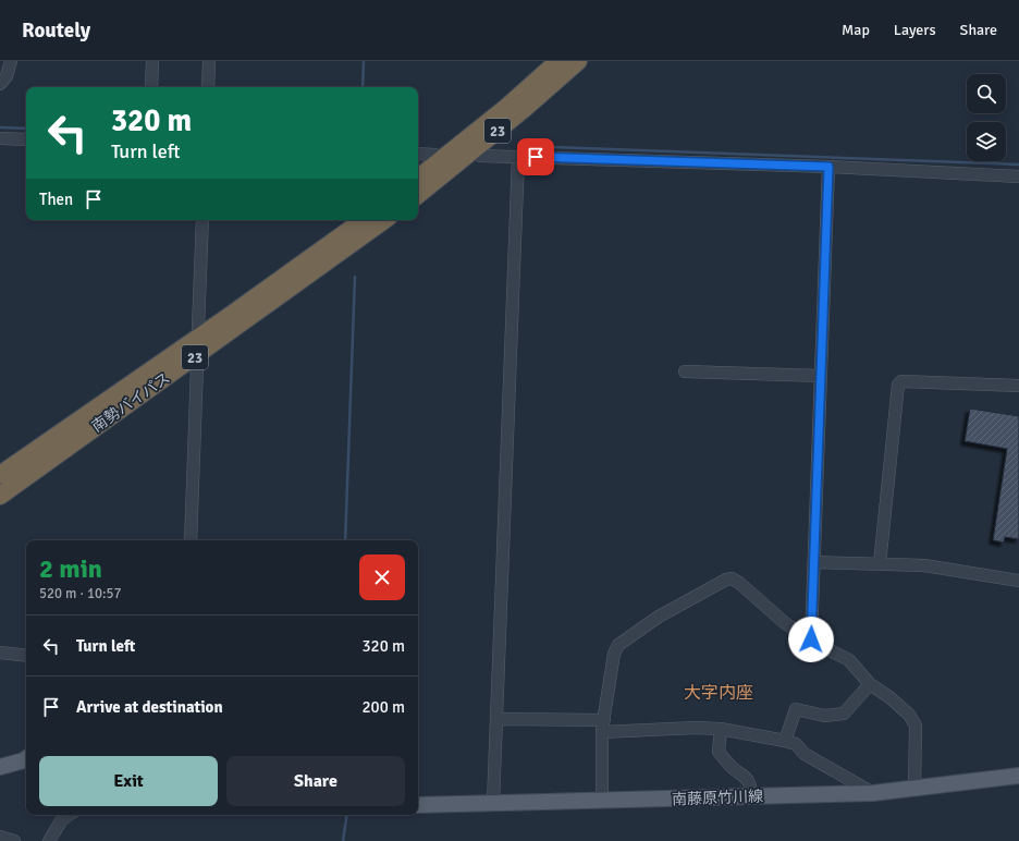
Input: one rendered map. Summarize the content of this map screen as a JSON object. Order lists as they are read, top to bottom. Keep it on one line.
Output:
{"streets":{"highway":["23","南勢バイパス"],"main road":["南藤原竹川線"]},"districts":["大字内座"],"page":{"header":"Routely","nav":["Map","Layers","Share"],"turn":["320 m","Turn left"],"then":"Then","heading":["2 min","520 m · 10:57"],"list":[{"name":"Turn left","value":"320 m"},{"name":"Arrive at destination","value":"200 m"}],"buttons":["Exit","Share"]}}
